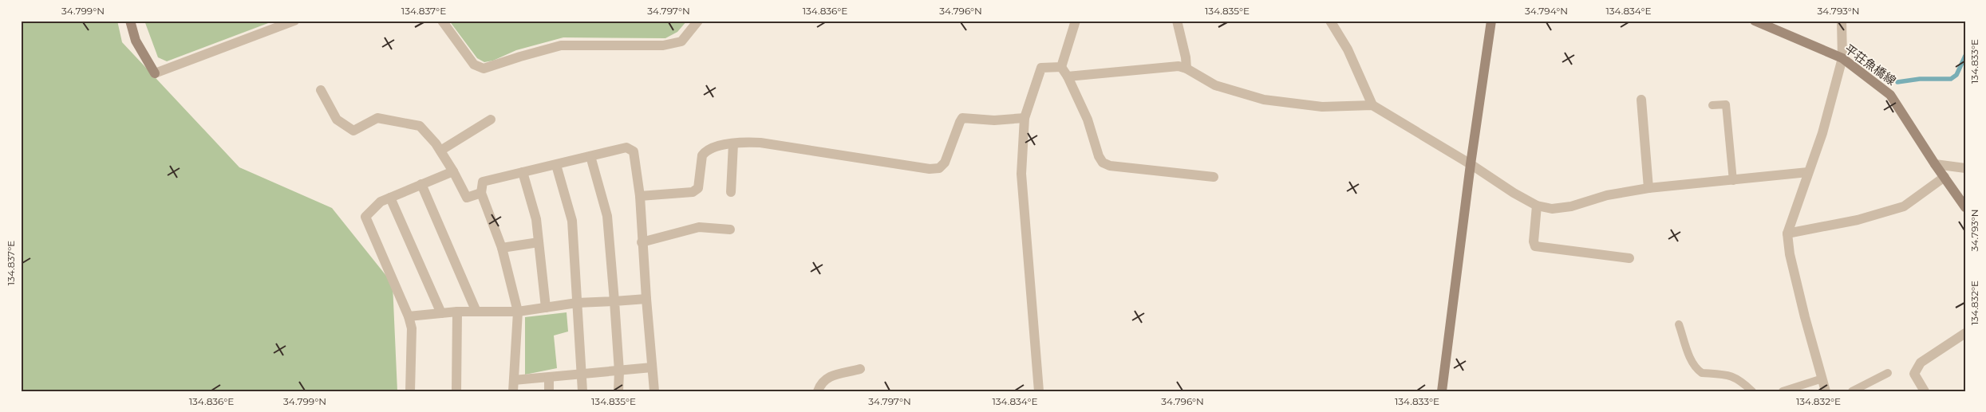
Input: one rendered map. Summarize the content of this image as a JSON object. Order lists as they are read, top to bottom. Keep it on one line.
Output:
{"streets":{"street":["平荘魚橋線"]},"coordinates":["34.799°N","134.837°E","34.797°N","134.836°E","34.796°N","134.835°E","34.794°N","134.834°E","34.793°N","134.833°E","134.832°E"]}
